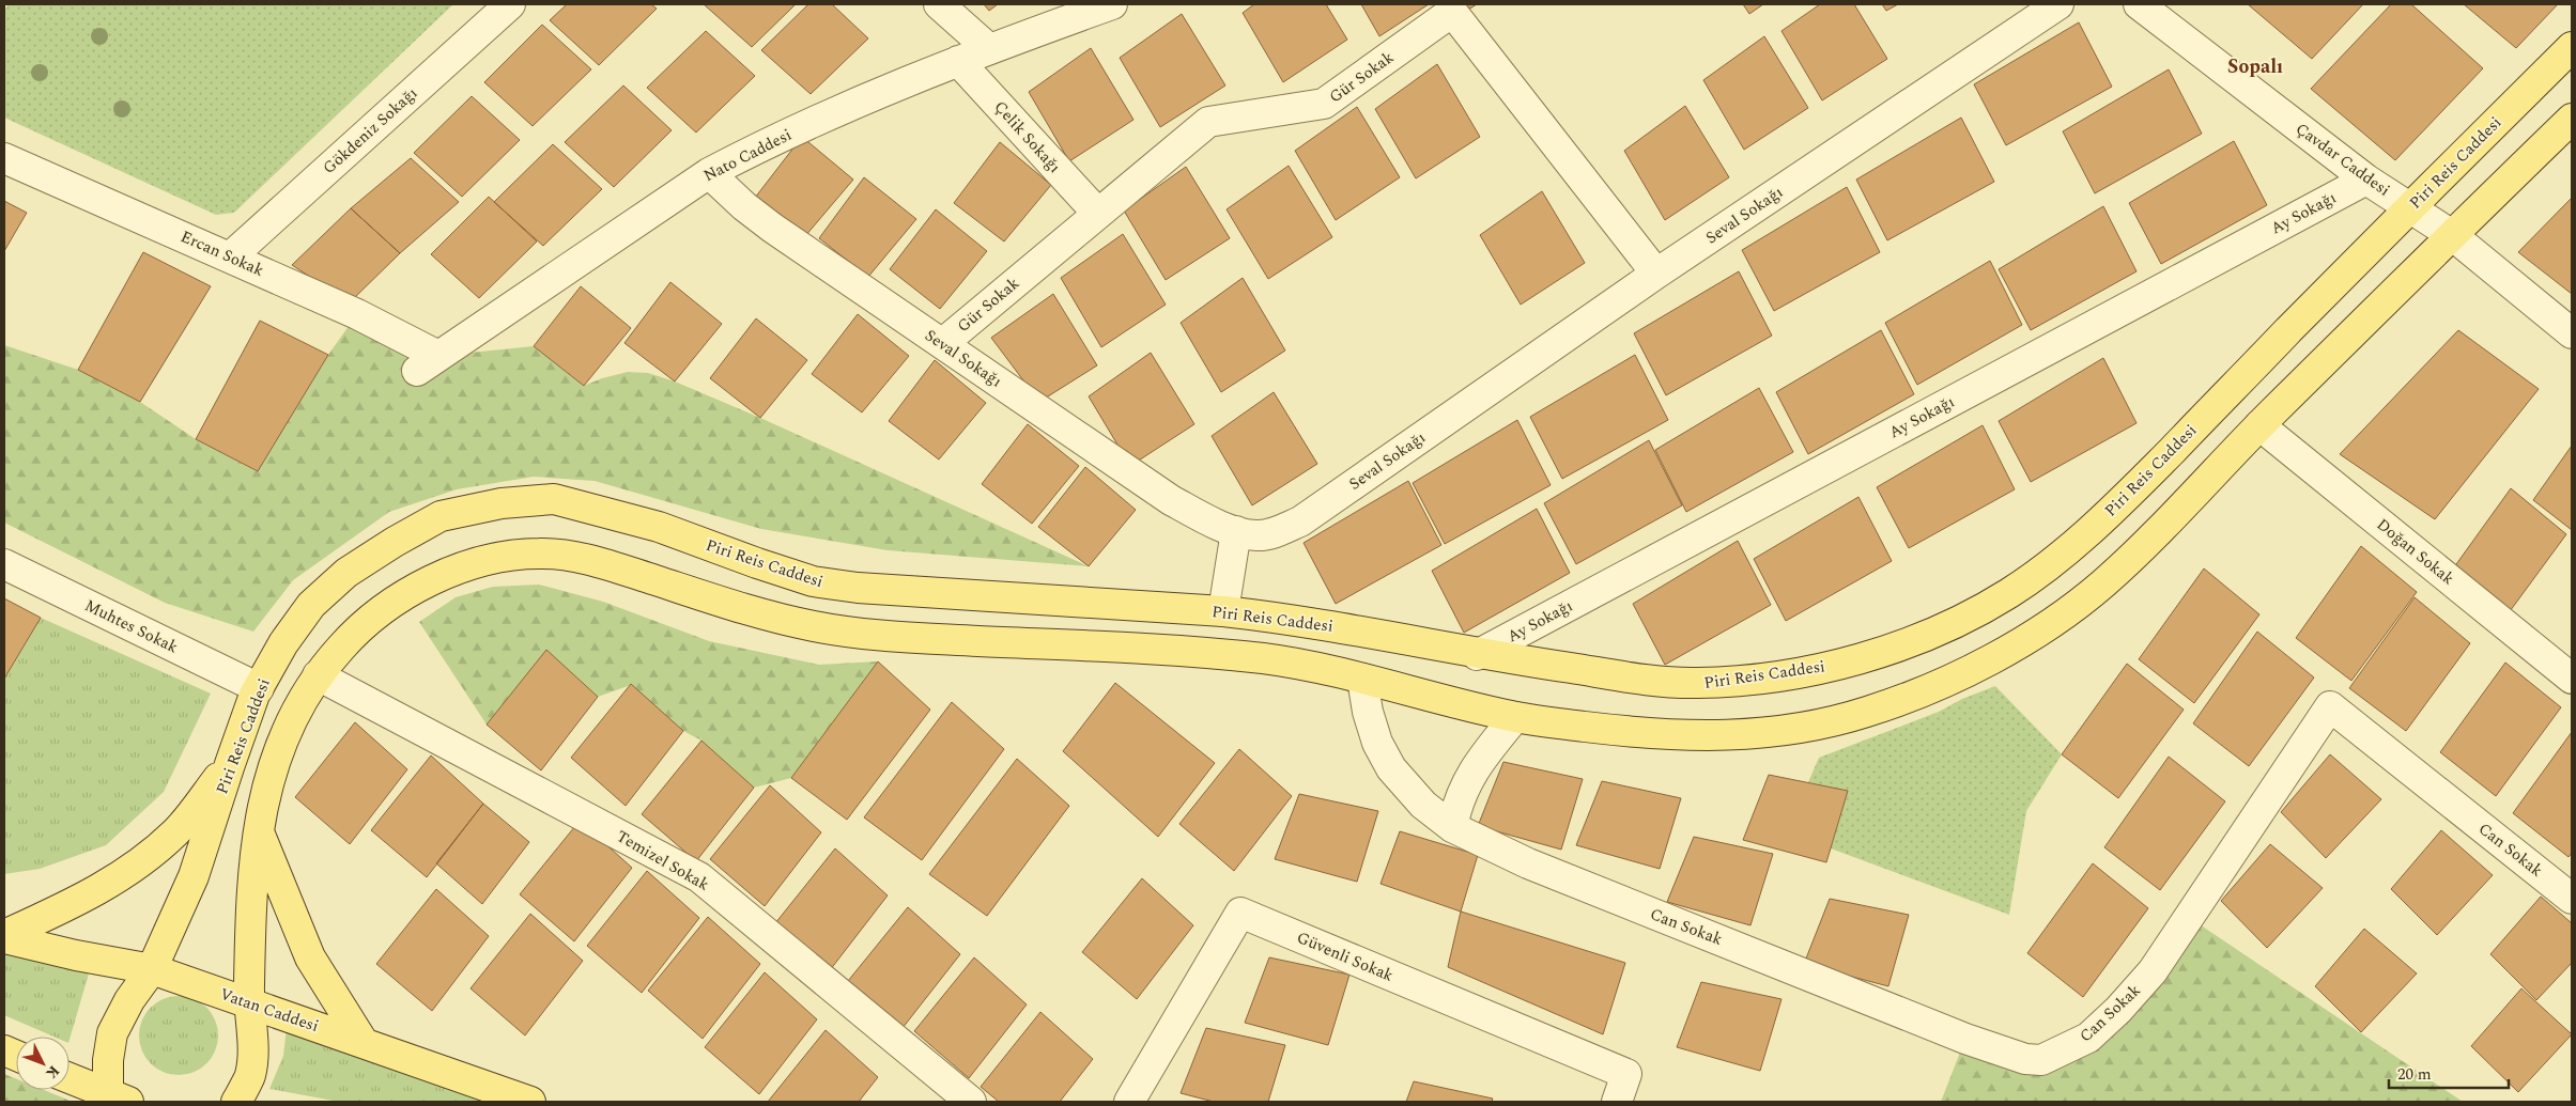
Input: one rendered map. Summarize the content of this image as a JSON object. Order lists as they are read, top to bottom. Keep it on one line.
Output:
{"streets":{"main road":["Piri Reis Caddesi","Vatan Caddesi"],"street":["Gür Sokak","Gökdeniz Sokağı","Çelik Sokağı","Nato Caddesi","Çavdar Caddesi","Ay Sokağı","Seval Sokağı","Ercan Sokak","Doğan Sokak","Muhtes Sokak","Can Sokak","Temizel Sokak","Güvenli Sokak"]},"crossings":[["Gür Sokak","Çelik Sokağı"],["Gür Sokak","Seval Sokağı"],["Gökdeniz Sokağı","Ercan Sokak"],["Çelik Sokağı","Nato Caddesi"],["Nato Caddesi","Seval Sokağı"],["Nato Caddesi","Ercan Sokak"],["Çavdar Caddesi","Piri Reis Caddesi"],["Çavdar Caddesi","Ay Sokağı"],["Piri Reis Caddesi","Ay Sokağı"],["Piri Reis Caddesi","Muhtes Sokak"],["Piri Reis Caddesi","Vatan Caddesi"]],"districts":["Sopalı"],"scale_bar":"20 m","north":"bottom right"}
